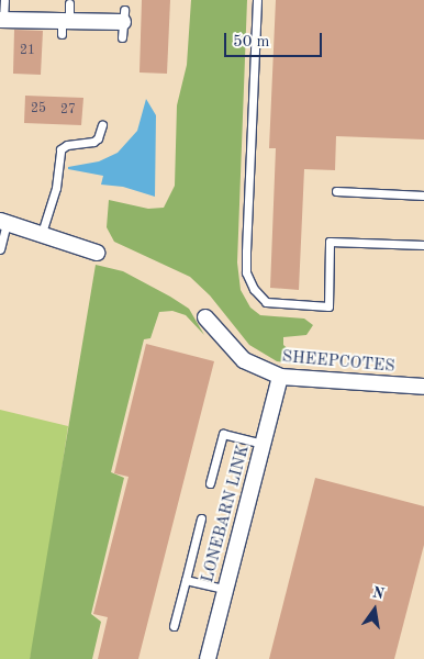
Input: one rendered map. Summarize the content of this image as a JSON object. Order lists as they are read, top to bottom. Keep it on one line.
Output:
{"streets":{"street":["SHEEPCOTES","LONEBARN LINK"]},"crossings":[["SHEEPCOTES","LONEBARN LINK"]],"house_numbers":["21","25","27"],"scale_bar":"50 m","north":"top"}
